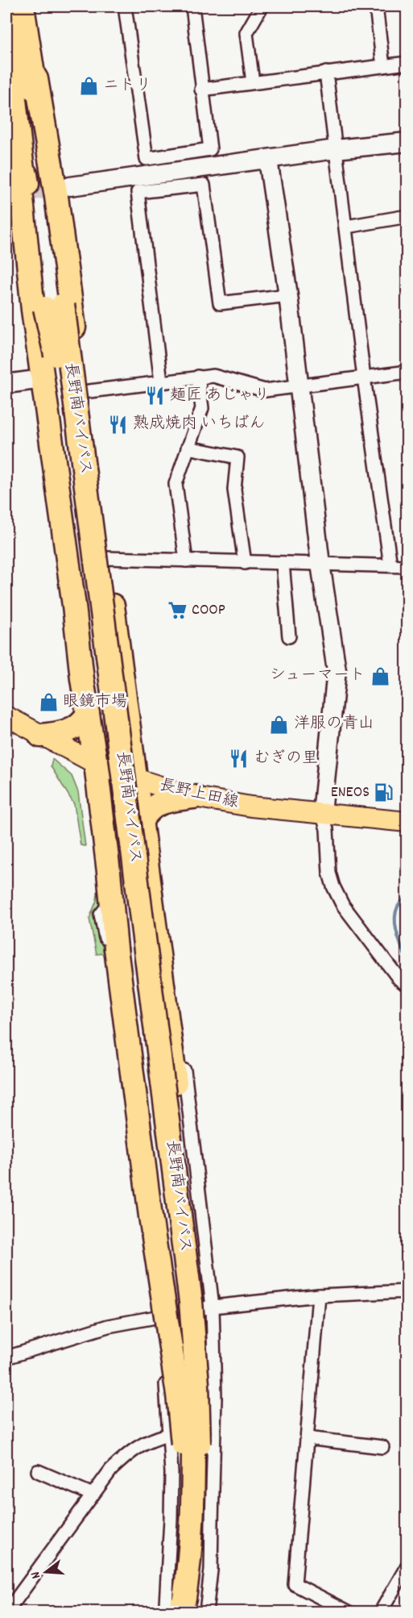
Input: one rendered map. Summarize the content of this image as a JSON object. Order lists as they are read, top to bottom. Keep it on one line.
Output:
{"streets":{"highway":["長野南バイパス"],"main road":["長野上田線"]},"places":{"shop":["ニトリ","シューマート","眼鏡市場","洋服の青山"],"restaurant":["麺匠 あじゃり","熟成焼肉 いちばん","むぎの里"],"supermarket":["COOP"],"fuel station":["ENEOS"]},"north":"left"}
